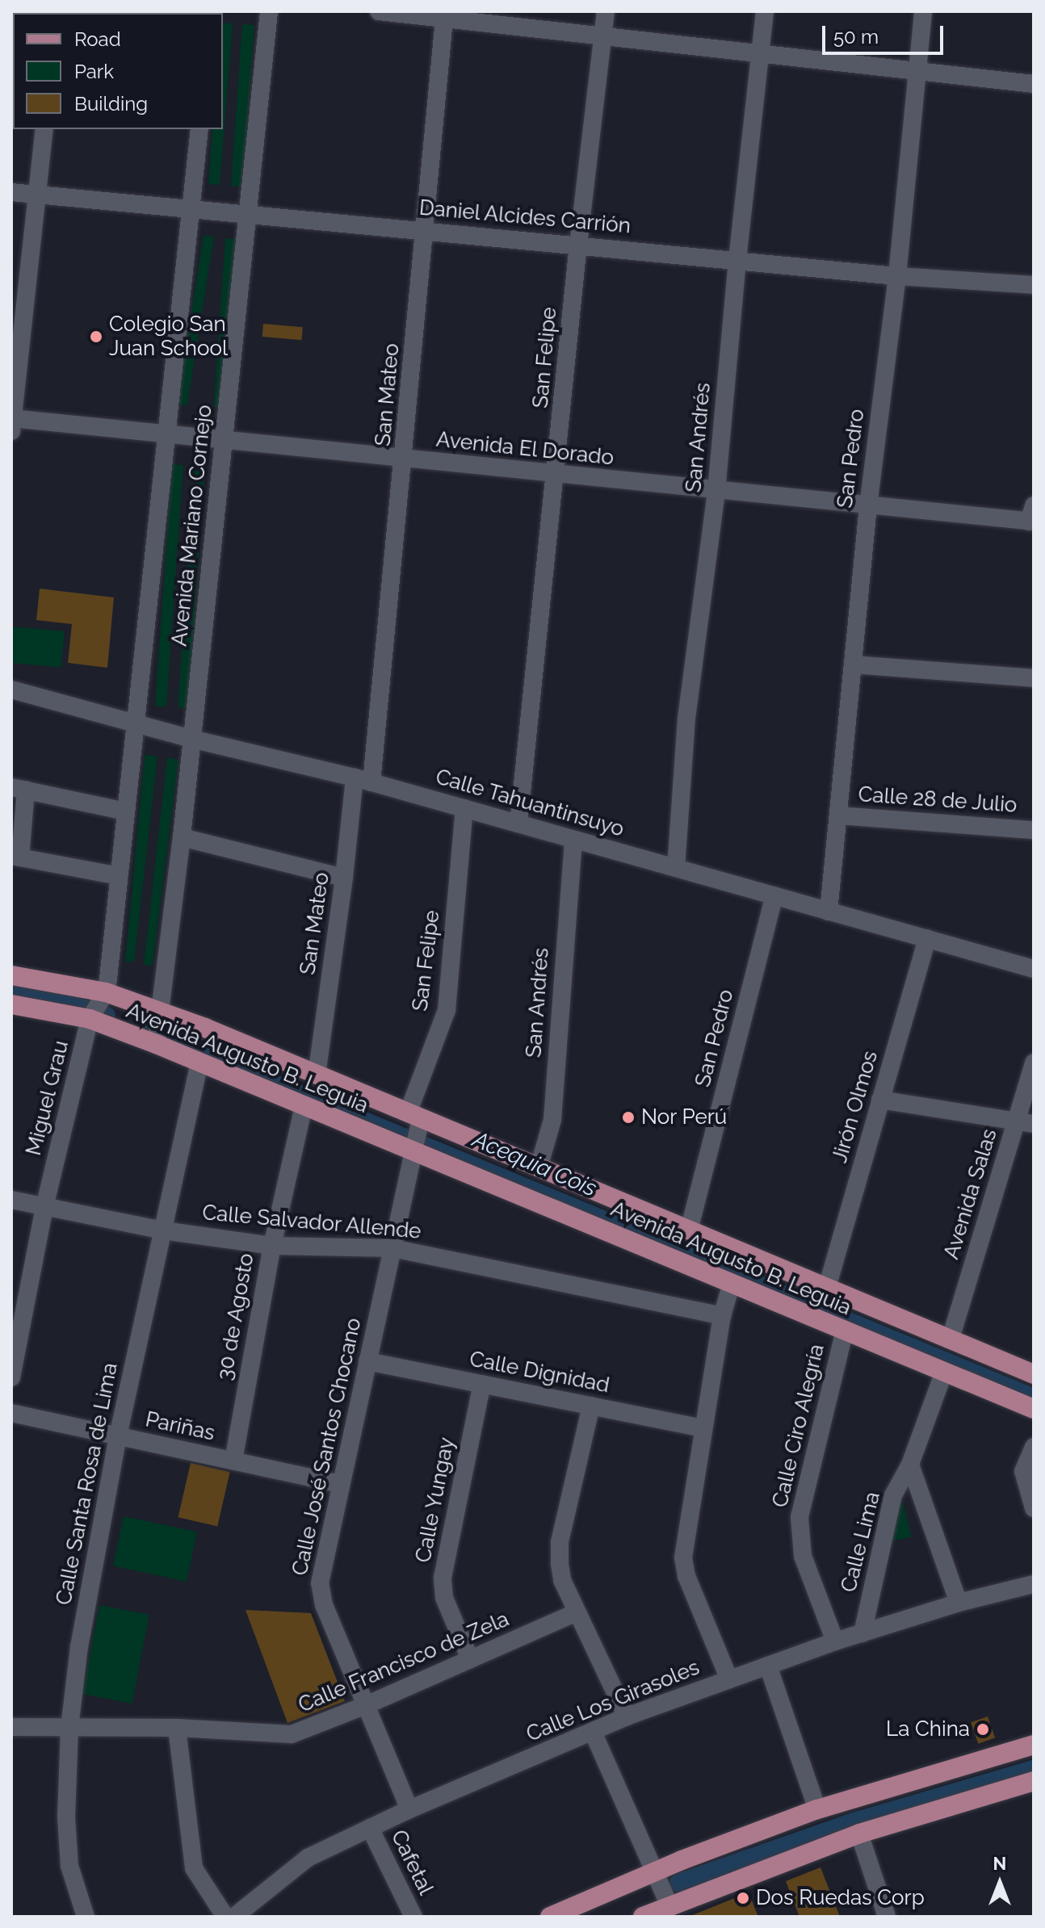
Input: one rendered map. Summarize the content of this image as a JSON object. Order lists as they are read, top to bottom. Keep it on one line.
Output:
{"streets":{"main road":["Avenida Augusto B. Leguia"],"street":["Daniel Alcides Carrión","San Felipe","San Mateo","San Andrés","Avenida El Dorado","San Pedro","Avenida Mariano Cornejo","Calle 28 de Julio","Calle Tahuantinsuyo","Miguel Grau","Jirón Olmos","Avenida Salas","Calle Salvador Allende","30 de Agosto","Calle Dignidad","Calle Ciro Alegría","Pariñas","Calle José Santos Chocano","Calle Santa Rosa de Lima","Calle Yungay","Calle Lima","Calle Francisco de Zela","Calle Los Girasoles","Cafetal"]},"crossings":[["Daniel Alcides Carrión","San Felipe"],["Daniel Alcides Carrión","San Mateo"],["Daniel Alcides Carrión","San Andrés"],["Daniel Alcides Carrión","San Pedro"],["Daniel Alcides Carrión","Avenida Mariano Cornejo"],["San Felipe","Avenida El Dorado"],["San Felipe","Calle Tahuantinsuyo"],["San Felipe","Avenida Augusto B. Leguia"],["San Felipe","Calle José Santos Chocano"],["San Mateo","Avenida El Dorado"],["San Mateo","Calle Tahuantinsuyo"],["San Mateo","Avenida Augusto B. Leguia"],["San Andrés","Avenida El Dorado"],["San Andrés","Calle Tahuantinsuyo"],["San Andrés","Avenida Augusto B. Leguia"],["Avenida El Dorado","San Pedro"],["Avenida El Dorado","Avenida Mariano Cornejo"],["San Pedro","Calle 28 de Julio"],["San Pedro","Calle Tahuantinsuyo"],["San Pedro","Avenida Augusto B. Leguia"],["Avenida Mariano Cornejo","Calle Tahuantinsuyo"],["Avenida Mariano Cornejo","Avenida Augusto B. Leguia"],["Avenida Mariano Cornejo","Miguel Grau"],["Calle Tahuantinsuyo","Jirón Olmos"],["Avenida Augusto B. Leguia","Miguel Grau"],["Avenida Augusto B. Leguia","Jirón Olmos"],["Avenida Augusto B. Leguia","Avenida Salas"],["Avenida Augusto B. Leguia","30 de Agosto"],["Avenida Augusto B. Leguia","Calle Ciro Alegría"],["Avenida Augusto B. Leguia","Calle José Santos Chocano"],["Avenida Augusto B. Leguia","Calle Santa Rosa de Lima"],["Avenida Augusto B. Leguia","Calle Lima"],["Miguel Grau","Calle Salvador Allende"],["Calle Salvador Allende","30 de Agosto"],["Calle Salvador Allende","Calle José Santos Chocano"],["Calle Salvador Allende","Calle Santa Rosa de Lima"],["30 de Agosto","Pariñas"],["Calle Dignidad","Calle José Santos Chocano"],["Calle Dignidad","Calle Yungay"],["Calle Ciro Alegría","Calle Los Girasoles"],["Pariñas","Calle José Santos Chocano"],["Pariñas","Calle Santa Rosa de Lima"],["Calle José Santos Chocano","Calle Francisco de Zela"],["Calle José Santos Chocano","Calle Los Girasoles"],["Calle Santa Rosa de Lima","Calle Francisco de Zela"],["Calle Yungay","Calle Francisco de Zela"],["Calle Lima","Calle Los Girasoles"],["Calle Los Girasoles","Cafetal"]],"water":["Acequia Cois"],"places":["Colegio San Juan School","Nor Perú","La China","Dos Ruedas Corp"],"legend":["Road","Park","Building"],"scale_bar":"50 m","north":"top"}
